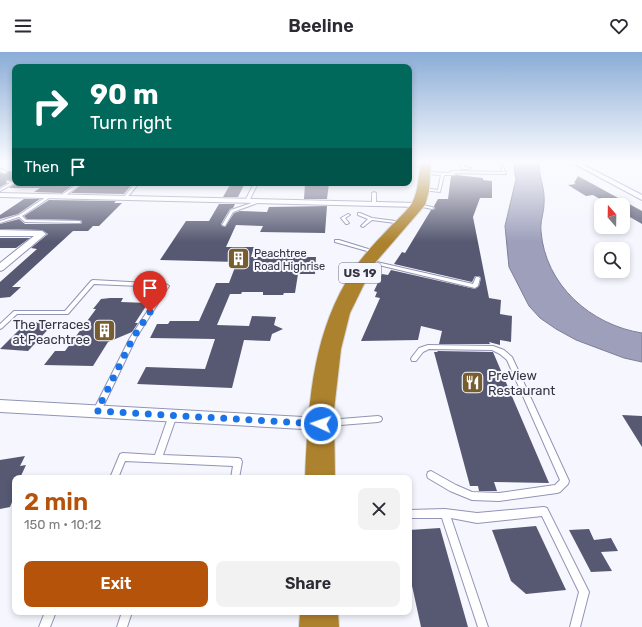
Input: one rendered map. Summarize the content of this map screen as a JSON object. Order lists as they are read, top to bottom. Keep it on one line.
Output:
{"streets":{"highway":["US 19"]},"places":{"building":["Peachtree Road Highrise","The Terraces at Peachtree"],"restaurant":["PreView Restaurant"]},"north":"top","page":{"header":"Beeline","turn":["90 m","Turn right"],"then":"Then","heading":["2 min","150 m · 10:12"],"buttons":["Exit","Share"]}}
